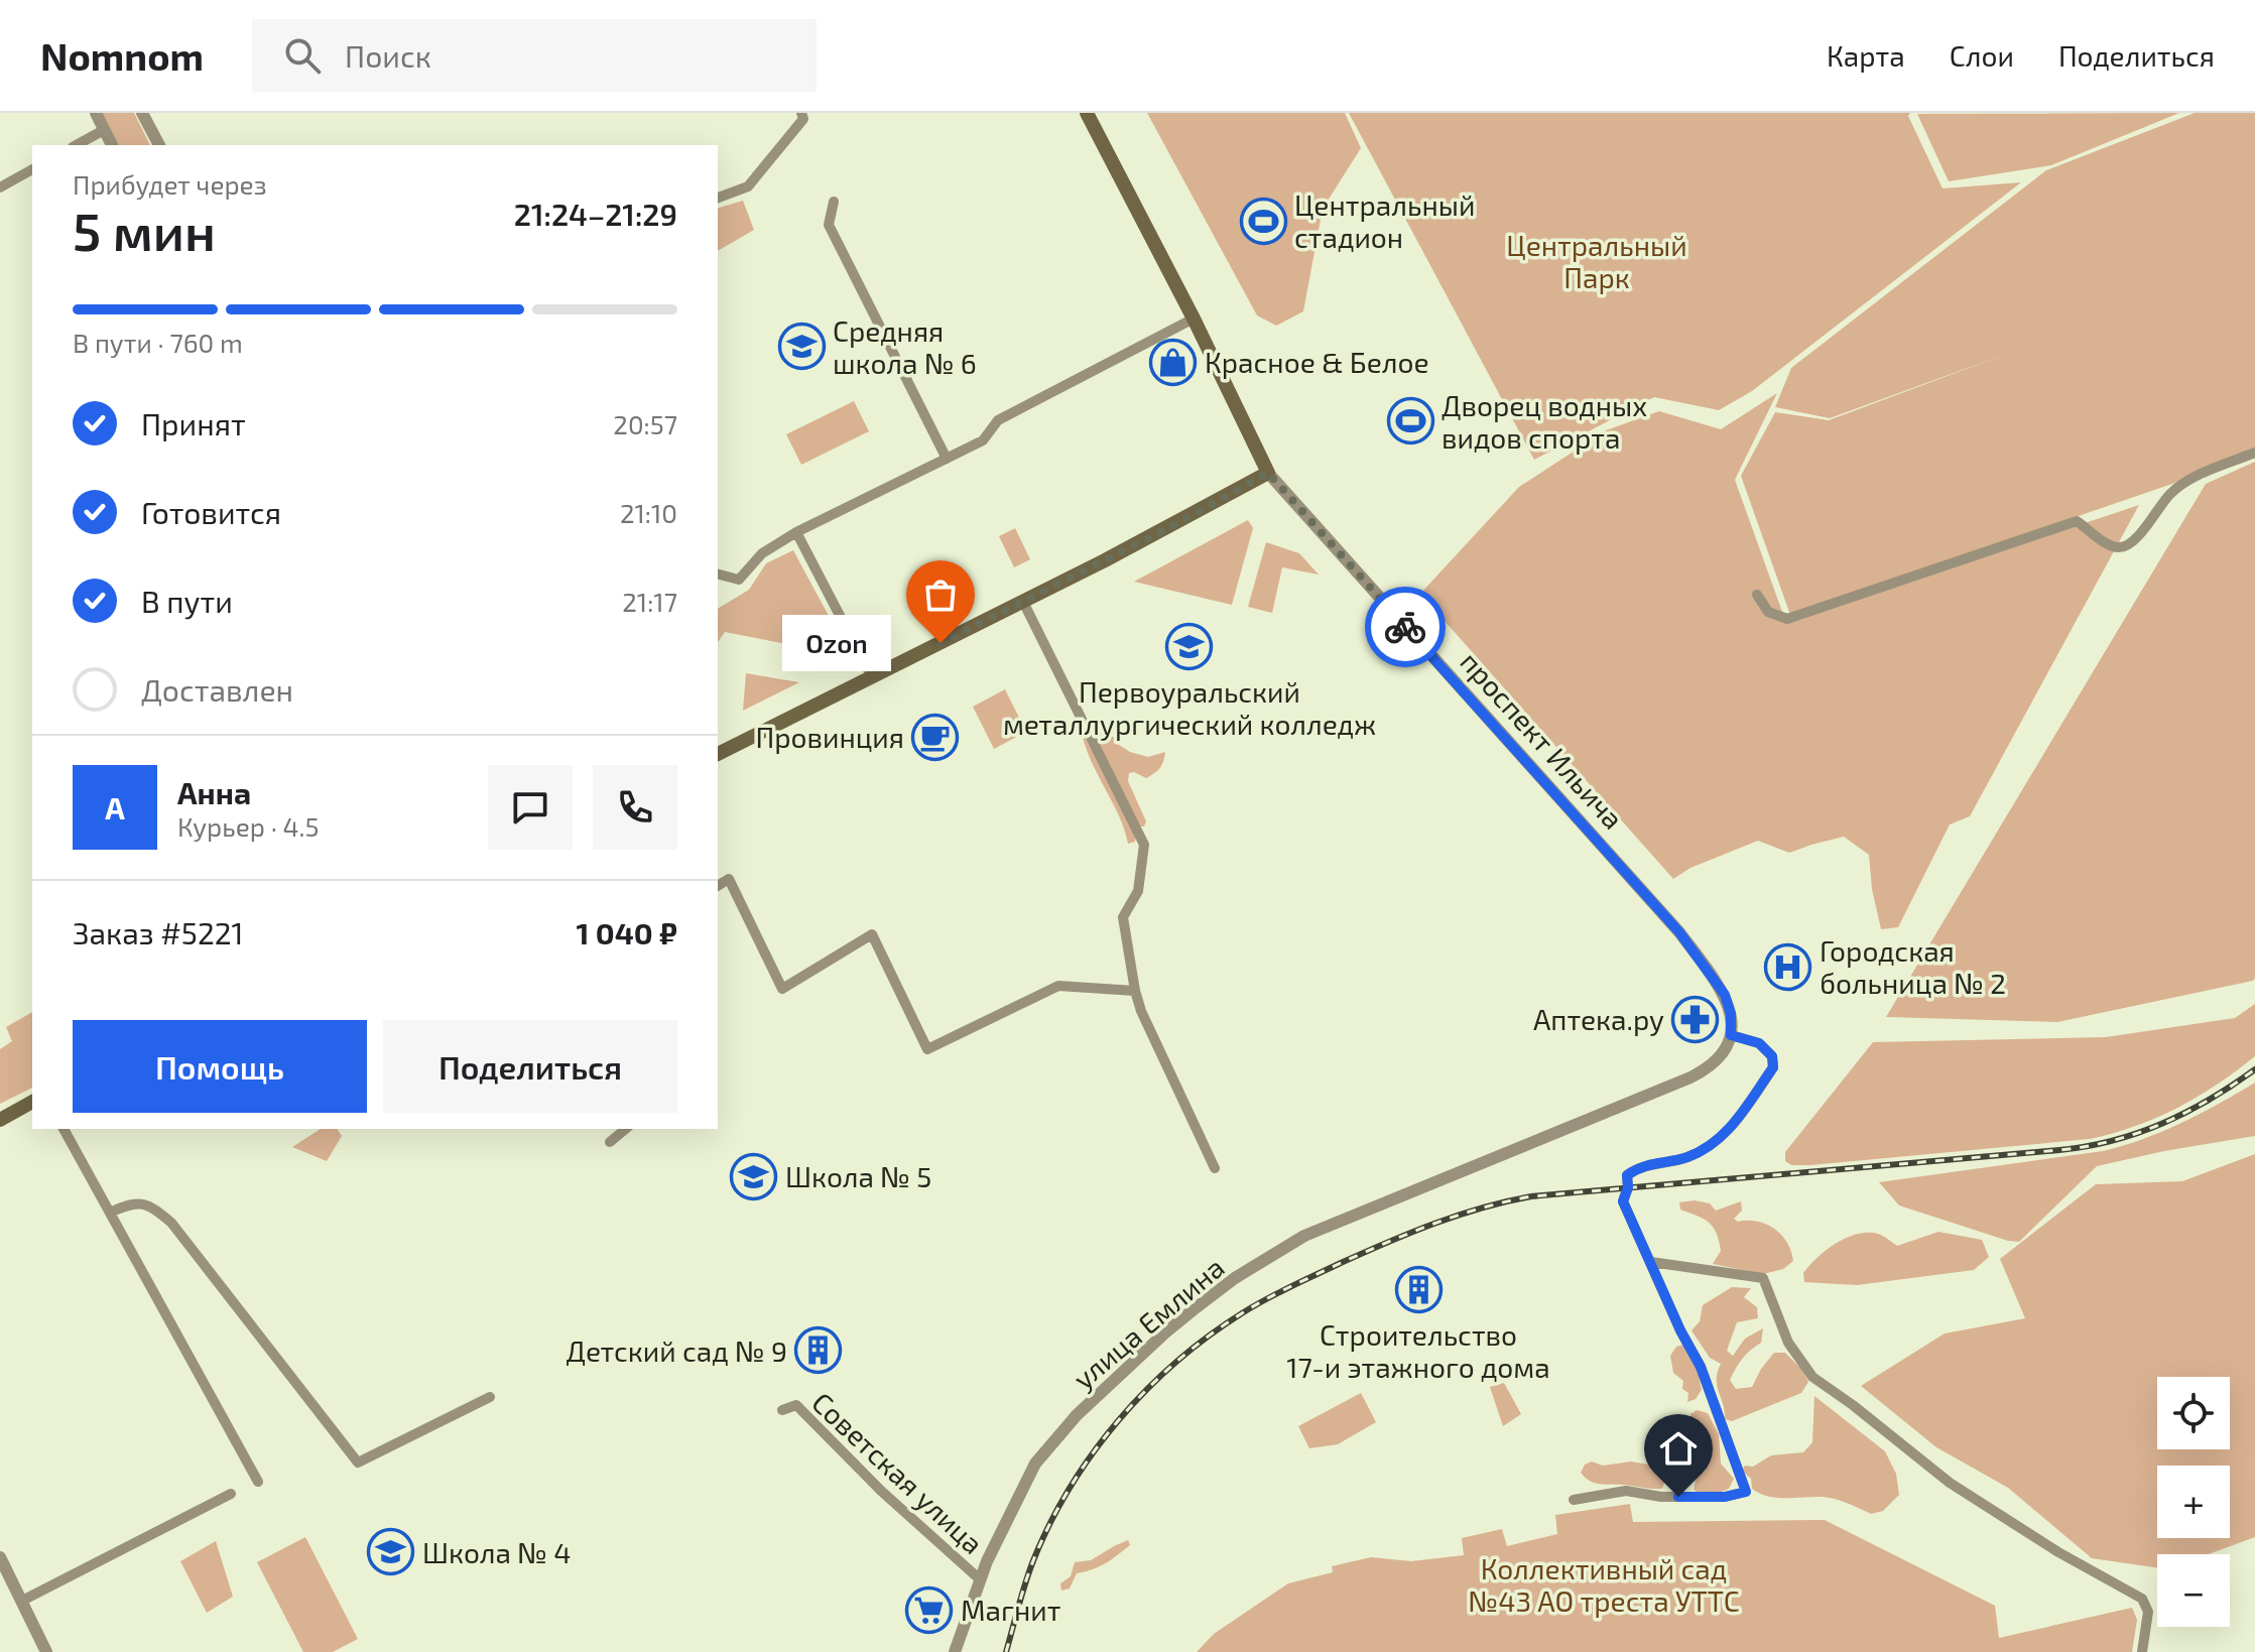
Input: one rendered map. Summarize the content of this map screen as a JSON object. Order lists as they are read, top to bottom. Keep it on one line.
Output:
{"streets":{"main road":["проспект Ильича"],"street":["улица Емлина","Советская улица"]},"crossings":[["проспект Ильича","улица Емлина"],["улица Емлина","Советская улица"]],"parks":["Центральный Парк","Коллективный сад №43 АО треста УТТС"],"places":{"sports":["Центральный стадион","Дворец водных видов спорта"],"school or university":["Средняя школа № 6","Первоуральский металлургический колледж","Школа № 5","Школа № 4"],"shop":["Красное & Белое"],"other":["Ozon"],"cafe":["Провинция"],"hospital":["Городская больница № 2"],"pharmacy":["Аптека.ру"],"building":["Строительство 17-и этажного дома","Детский сад № 9"],"supermarket":["Магнит"]},"page":{"header":"Nomnom","search":"Поиск","nav":["Карта","Слои","Поделиться"],"heading":["5 мин","Прибудет через","21:24–21:29"],"panel":["Анна","Курьер · 4.5","Заказ #5221","1 040 ₽"],"bar":"В пути · 760 m","list":[["Принят","20:57"],["Готовится","21:10"],["В пути","21:17"],"Доставлен"],"bubble":"Ozon","round":"А","buttons":["Помощь","Поделиться"],"map_buttons":["+","−"]}}
